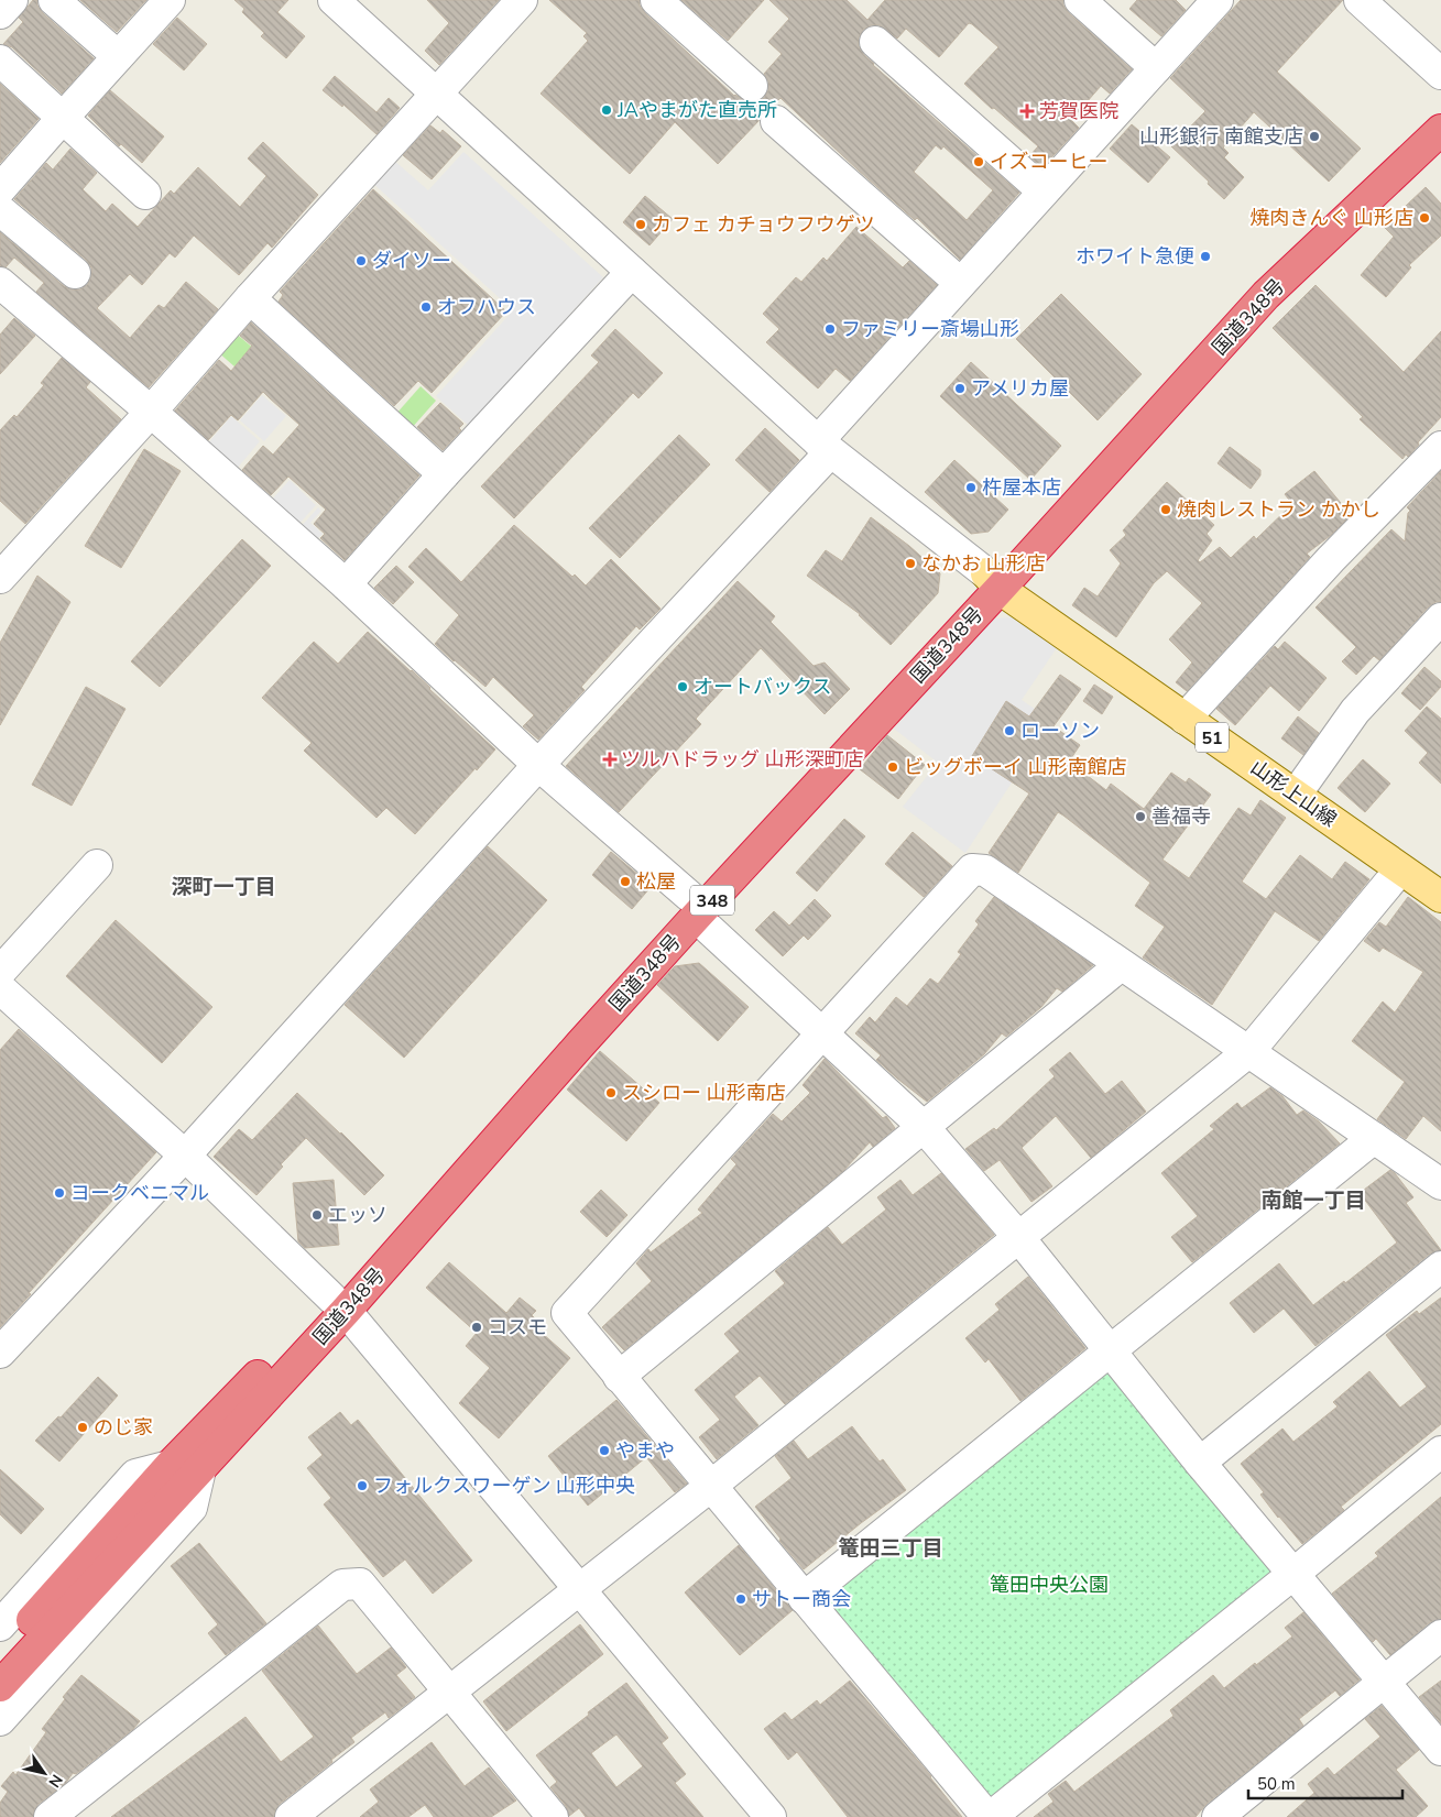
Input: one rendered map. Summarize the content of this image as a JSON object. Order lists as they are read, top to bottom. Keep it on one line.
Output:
{"streets":{"highway":["国道348号","348"],"main road":["51","山形上山線"]},"crossings":[["国道348号","山形上山線"]],"districts":["深町一丁目","南館一丁目","篭田三丁目"],"parks":["篭田中央公園"],"places":{"other":["JAやまがた直売所","山形銀行 南館支店","イズコーヒー","焼肉きんぐ 山形店","カフェ カチョウフウゲツ","ホワイト急便","ダイソー","オフハウス","ファミリー斎場山形","アメリカ屋","杵屋本店","焼肉レストラン かかし","なかお 山形店","オートバックス","ローソン","ビッグボーイ 山形南館店","善福寺","松屋","スシロー 山形南店","ヨークベニマル","エッソ","コスモ","のじ家","やまや","フォルクスワーゲン 山形中央","サトー商会"],"health":["芳賀医院","ツルハドラッグ 山形深町店"]},"scale_bar":"50 m","north":"bottom right"}
